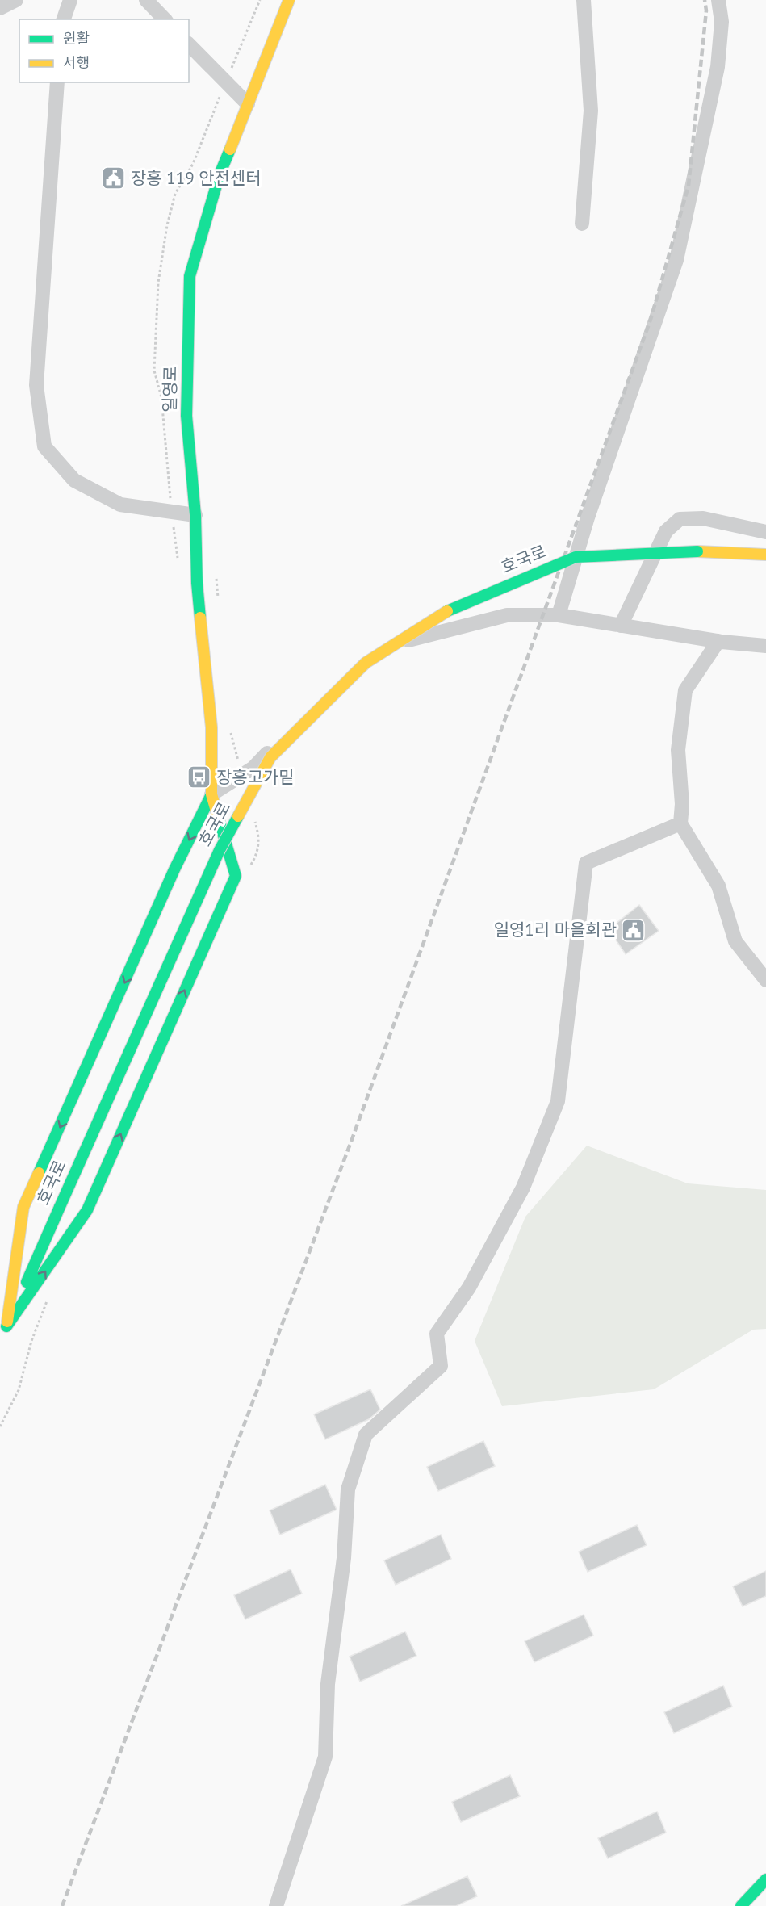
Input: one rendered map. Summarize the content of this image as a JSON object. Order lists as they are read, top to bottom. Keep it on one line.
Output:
{"streets":{"main road":["일영로","호국로"]},"places":{"public building":["장흥 119 안전센터","일영1리 마을회관"],"bus stop":["장흥고가밑"]},"legend":["원활","서행"]}
